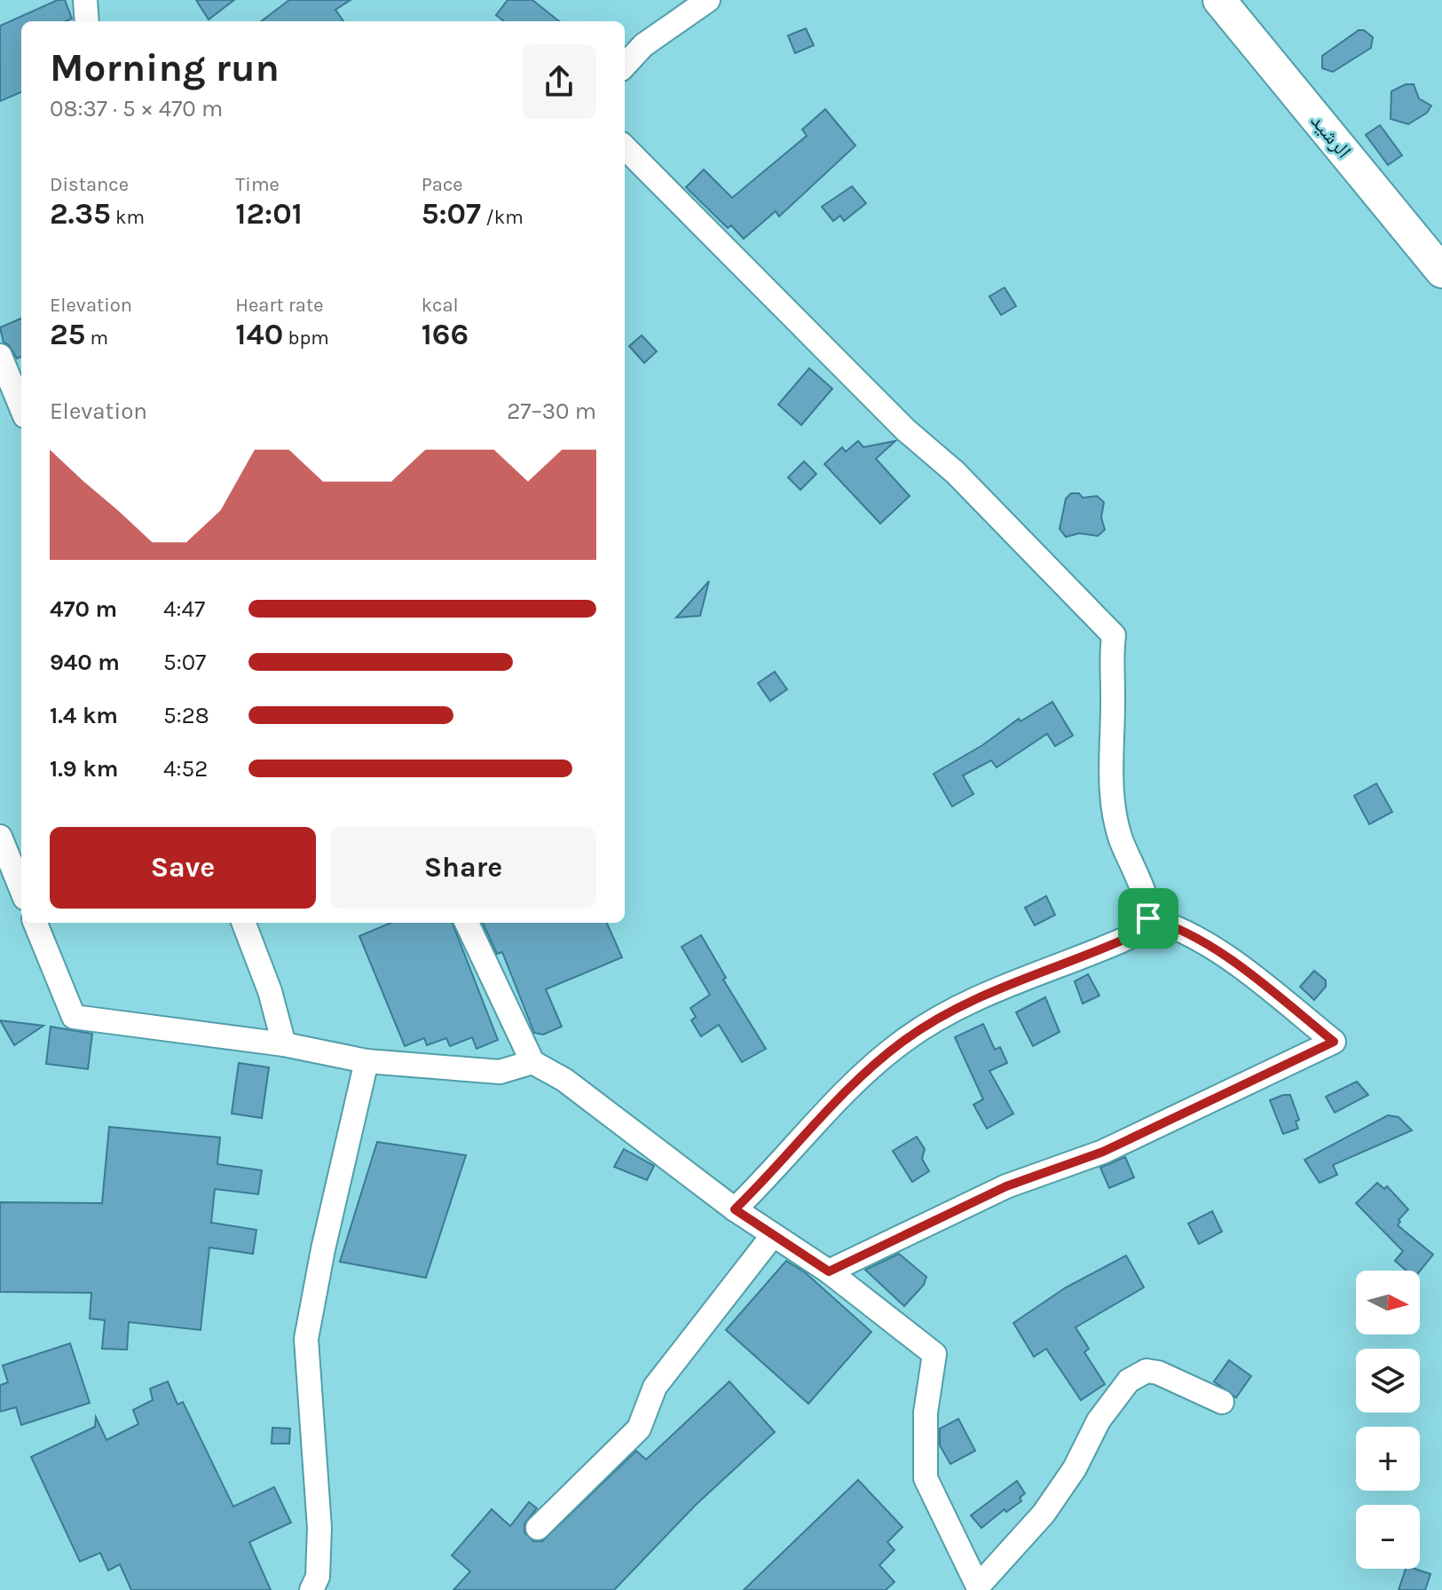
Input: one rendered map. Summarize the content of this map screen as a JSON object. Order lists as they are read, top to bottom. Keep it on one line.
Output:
{"streets":{"main road":["الرشيد"]},"north":"right","page":{"heading":["Morning run","08:37 · 5 × 470 m"],"stats":[["Distance","2.35 km"],["Time","12:01"],["Pace","5:07 /km"],["Elevation","25 m"],["Heart rate","140 bpm"],["kcal","166"]],"chart":["Elevation","27–30 m"],"list":[{"name":"470 m","note":"4:47"},{"name":"940 m","note":"5:07"},{"name":"1.4 km","note":"5:28"},{"name":"1.9 km","note":"4:52"}],"buttons":["Save","Share"],"map_buttons":["+","−"]}}
